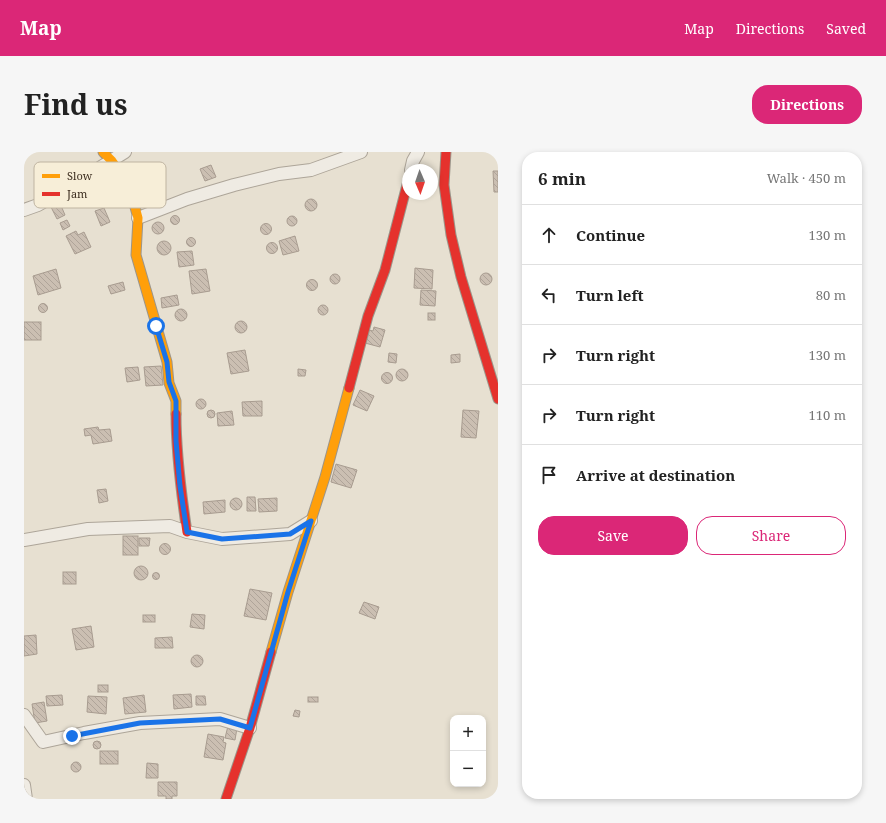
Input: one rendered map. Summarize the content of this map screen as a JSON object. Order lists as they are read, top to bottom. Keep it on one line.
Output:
{"legend":["Slow","Jam"],"north":"bottom","page":{"header":"Map","nav":["Map","Directions","Saved"],"title":"Find us","buttons":["Directions",["Save","Share"]],"heading":["6 min","Walk · 450 m"],"list":[["Continue","130 m"],["Turn left","80 m"],["Turn right","130 m"],["Turn right","110 m"],"Arrive at destination"],"map_buttons":["+","−"]}}
